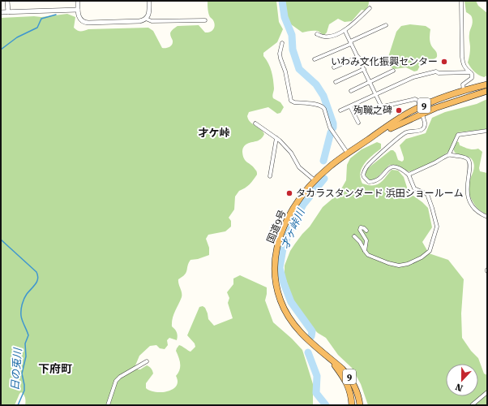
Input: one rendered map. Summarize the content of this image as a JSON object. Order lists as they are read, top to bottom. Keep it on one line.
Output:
{"streets":{"highway":["9","国道9号"]},"districts":["才ケ峠","下府町"],"water":["才ヶ峠川","日の兎川"],"places":["いわみ文化振興センター","殉職之碑","タカラスタンダード 浜田ショールーム"],"north":"bottom"}
